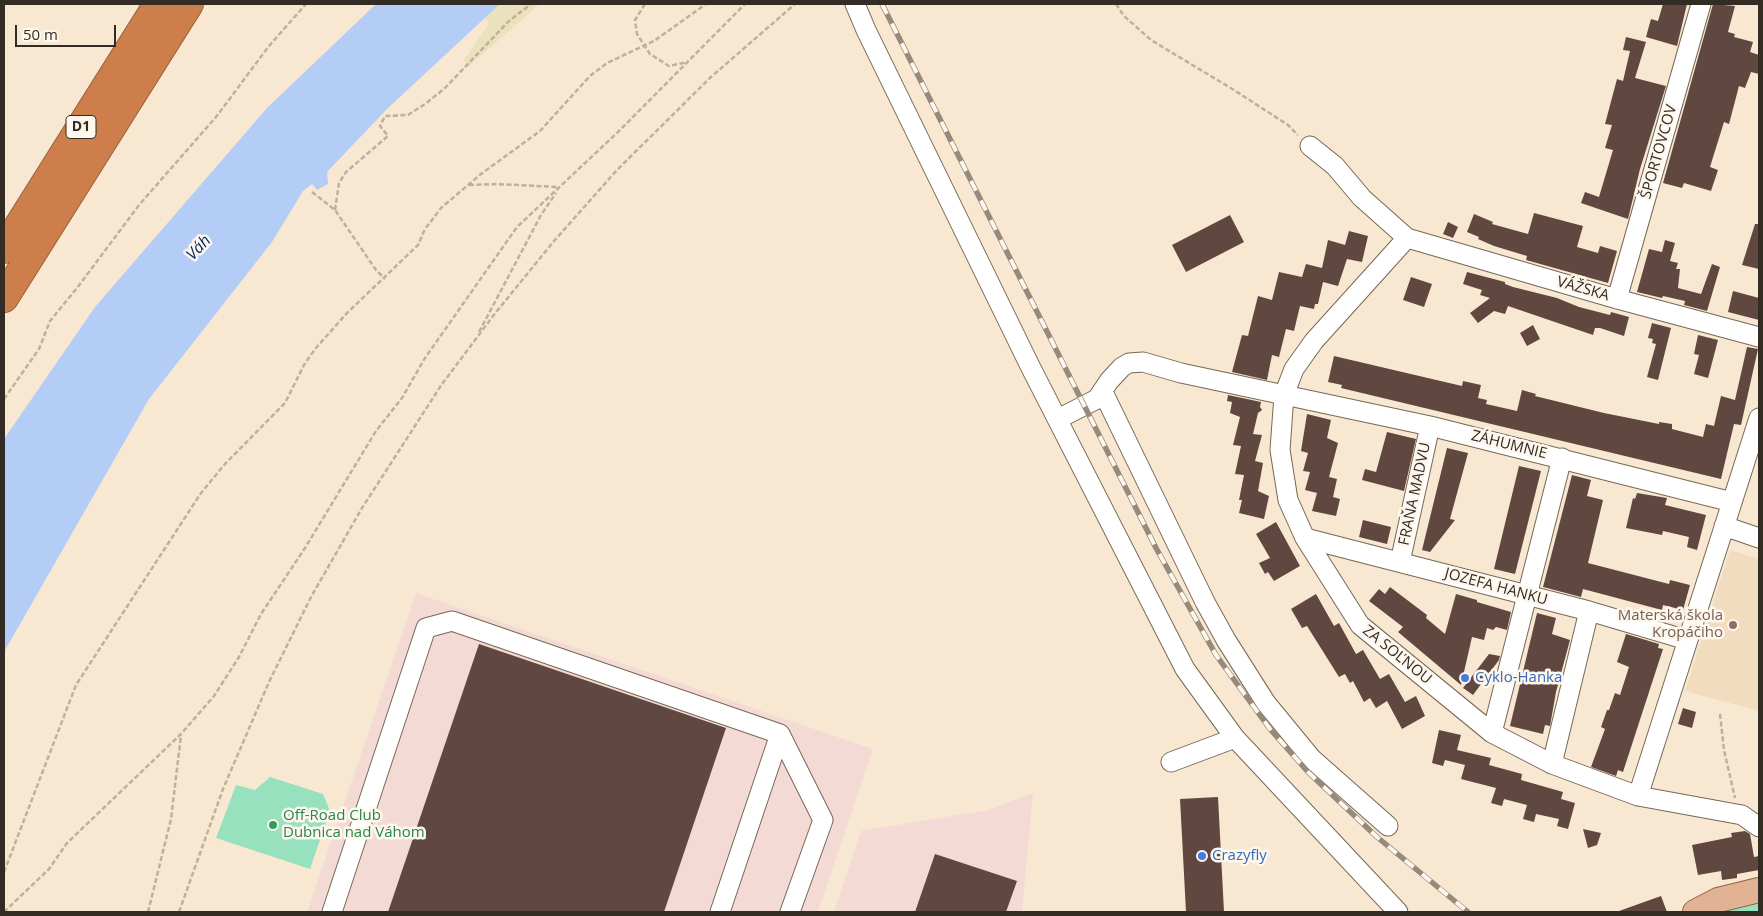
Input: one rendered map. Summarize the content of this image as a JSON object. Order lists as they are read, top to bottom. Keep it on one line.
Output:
{"streets":{"highway":["D1"],"street":["ŠPORTOVCOV","VÁŽSKA","ZÁHUMNIE","FRAŇA MADVU","JOZEFA HANKU","ZA SOĽNOU"]},"crossings":[["ŠPORTOVCOV","VÁŽSKA"],["VÁŽSKA","ZA SOĽNOU"],["ZÁHUMNIE","FRAŇA MADVU"],["ZÁHUMNIE","ZA SOĽNOU"],["FRAŇA MADVU","JOZEFA HANKU"],["JOZEFA HANKU","ZA SOĽNOU"]],"water":["Váh"],"places":["Materská škola Kropáčiho","Cyklo-Hanka","Off-Road Club Dubnica nad Váhom","Crazyfly"],"scale_bar":"50 m"}
